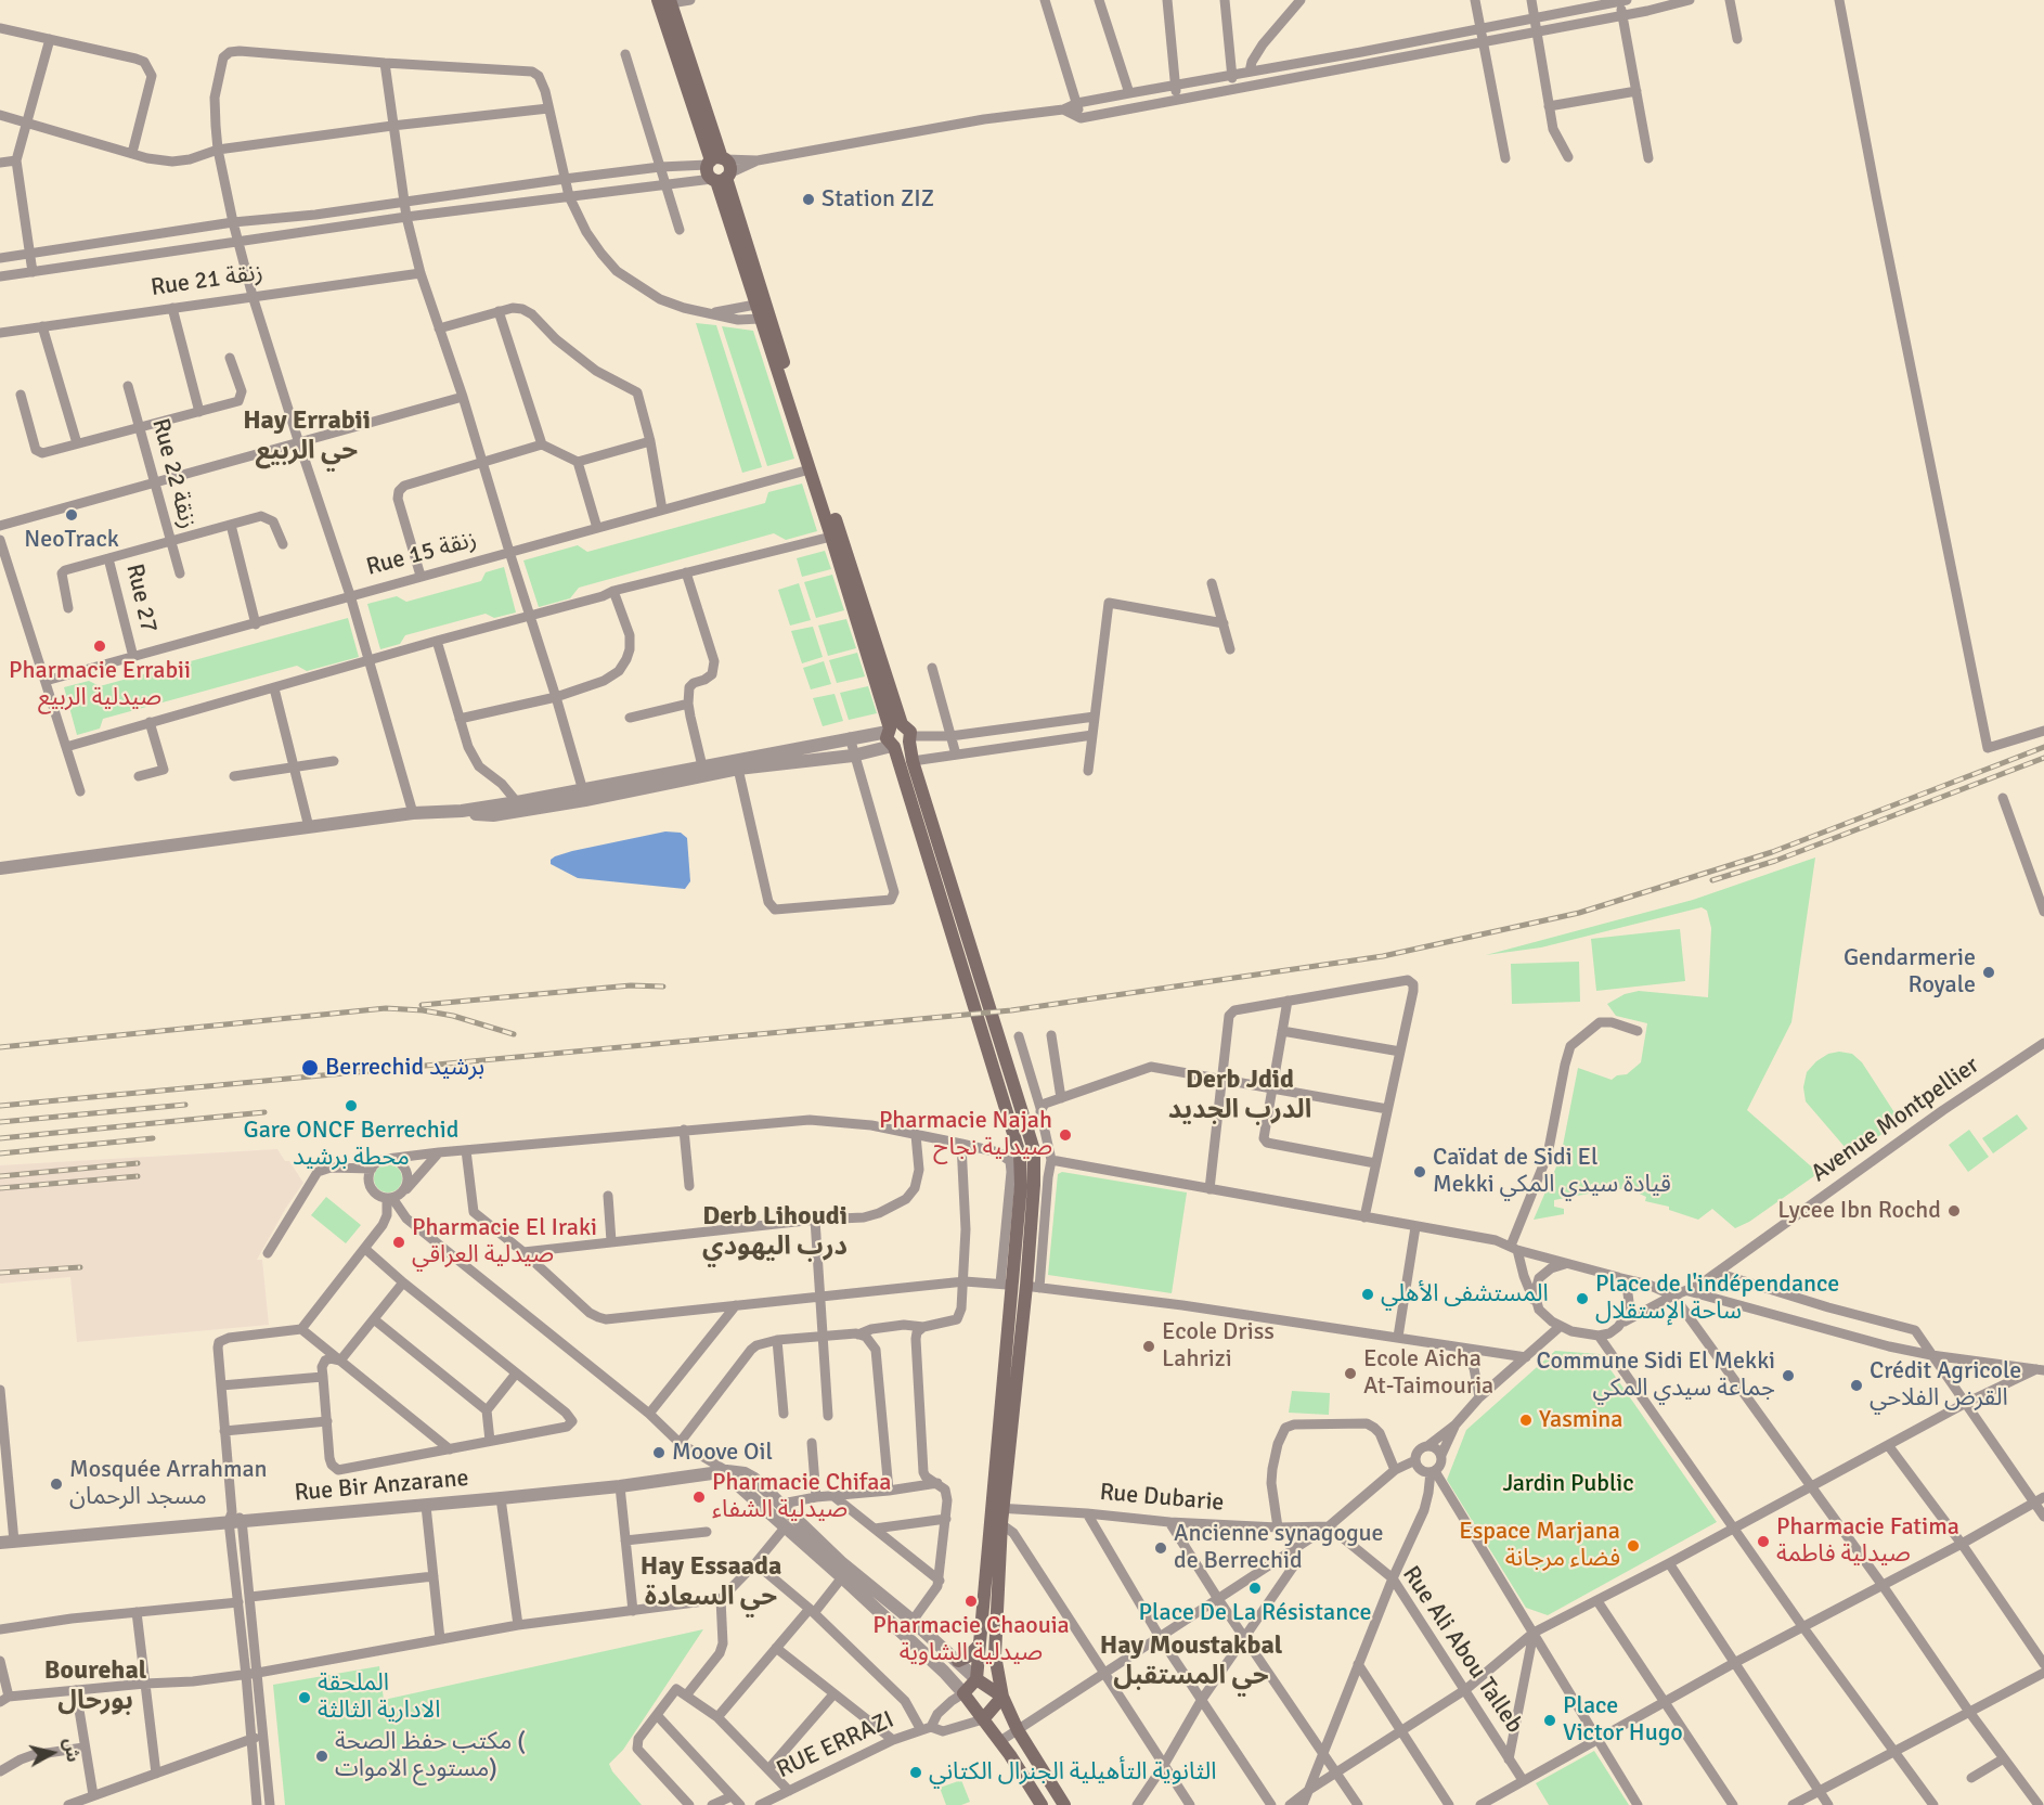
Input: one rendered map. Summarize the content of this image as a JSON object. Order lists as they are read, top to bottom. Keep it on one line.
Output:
{"streets":{"street":["Rue 21 زنقة","Rue 22 زنقة","Rue 15 زنقة","Rue 27","Avenue Montpellier","Rue Bir Anzarane","Rue Dubarie","Rue Ali Abou Talleb","RUE ERRAZI"]},"crossings":[["Rue 21 زنقة","Rue 22 زنقة"],["Rue 15 زنقة","Rue 27"],["Rue Dubarie","Rue Ali Abou Talleb"]],"districts":["Hay Errabii حي الربيع","Derb Jdid الدرب الجديد","Derb Lihoudi درب اليهودي","Hay Essaada حي السعادة","Hay Moustakbal حي المستقبل","Bourehal بورحال"],"parks":["Jardin Public"],"places":["Station ZIZ","NeoTrack","Pharmacie Errabii صيدلية الربيع","Gendarmerie Royale","Berrechid برشيد","Gare ONCF Berrechid محطة برشيد","Pharmacie Najah صيدلية نجاح","Caïdat de Sidi El Mekki قيادة سيدي المكي","Lycee Ibn Rochd","Pharmacie El Iraki صيدلية العراقي","المستشفى الأهلي","Place de l'indépendance ساحة الإستقلال","Ecole Driss Lahrizi","Ecole Aicha At-Taimouria","Commune Sidi El Mekki جماعة سيدي المكي","Crédit Agricole القرض الفلاحي","Yasmina","Moove Oil","Mosquée Arrahman مسجد الرحمان","Pharmacie Chifaa صيدلية الشفاء","Pharmacie Fatima صيدلية فاطمة","Espace Marjana فضاء مرجانة","Ancienne synagogue de Berrechid","Place De La Résistance","Pharmacie Chaouia صيدلية الشاوية","الملحقة الادارية الثالثة","Place Victor Hugo","مكتب حفظ الصحة ( مستودع الاموات)","الثانوية التأهيلية الجنرال الكتاني"],"north":"right"}
